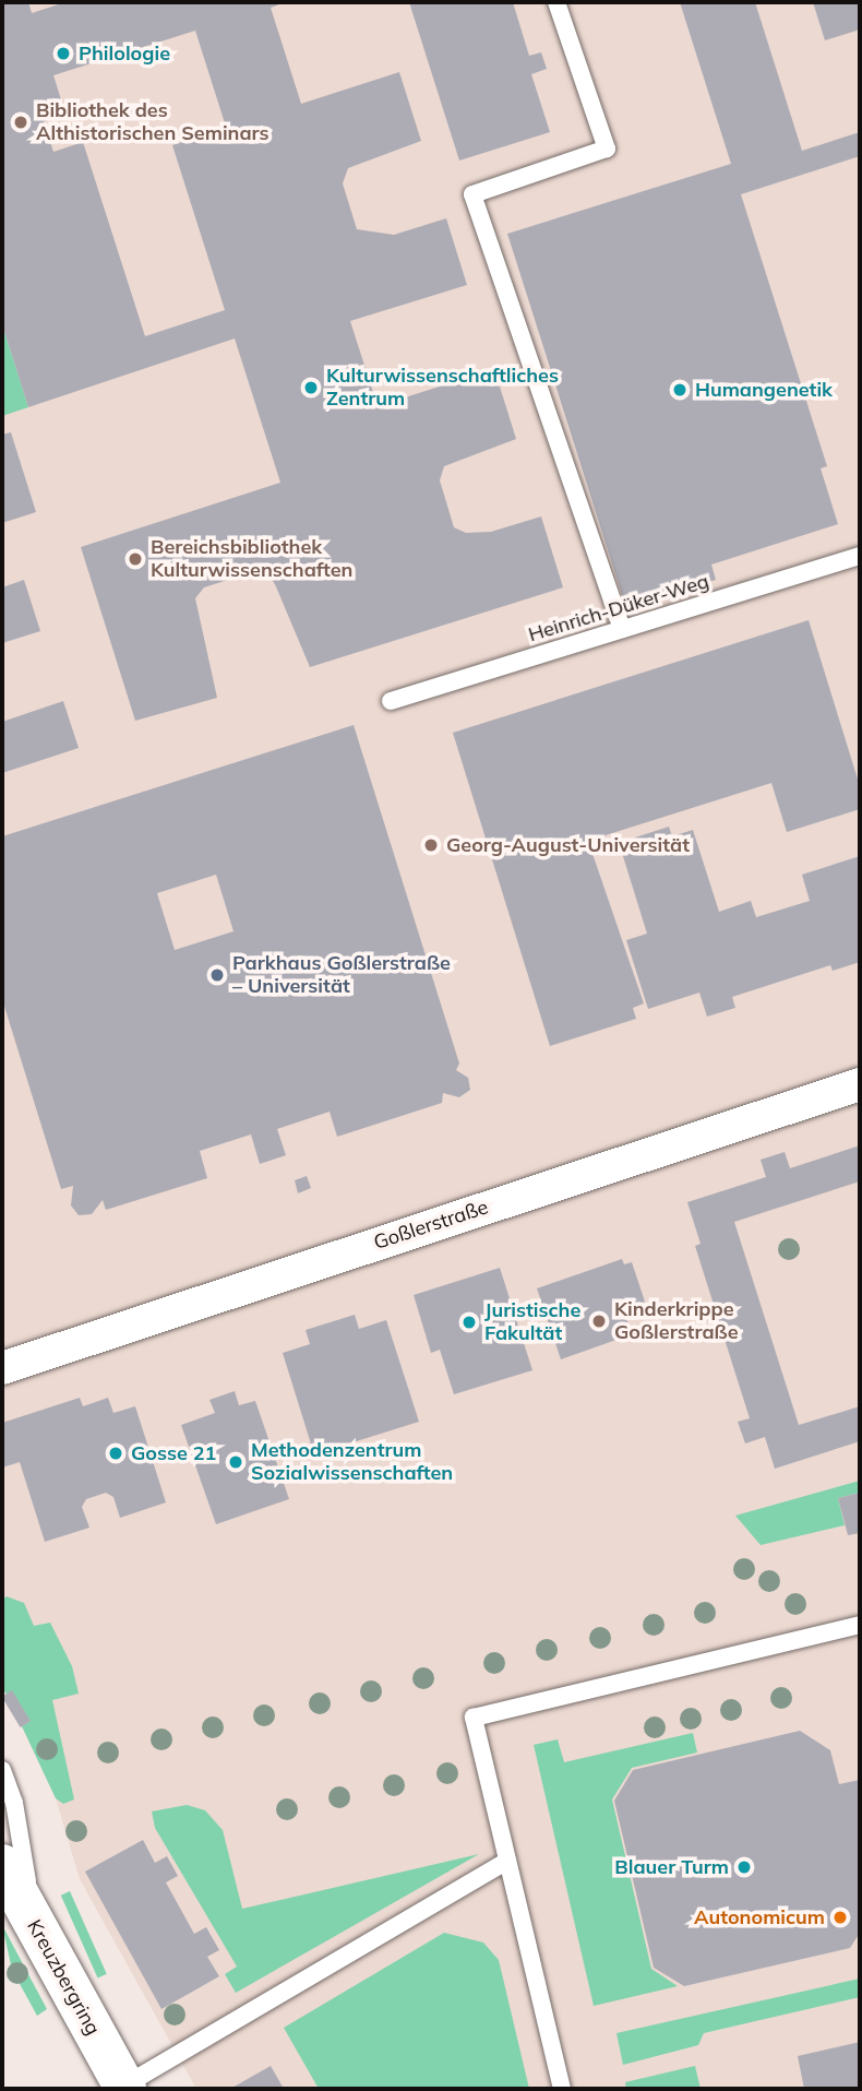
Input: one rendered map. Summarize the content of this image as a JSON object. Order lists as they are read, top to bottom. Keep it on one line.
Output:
{"streets":{"street":["Goßlerstraße","Kreuzbergring"],"lane":["Heinrich-Düker-Weg"]},"places":["Philologie","Bibliothek des Althistorischen Seminars","Kulturwissenschaftliches Zentrum","Humangenetik","Bereichsbibliothek Kulturwissenschaften","Georg-August-Universität","Parkhaus Goßlerstraße – Universität","Kinderkrippe Goßlerstraße","Juristische Fakultät","Gosse 21","Methodenzentrum Sozialwissenschaften","Blauer Turm","Autonomicum"]}
